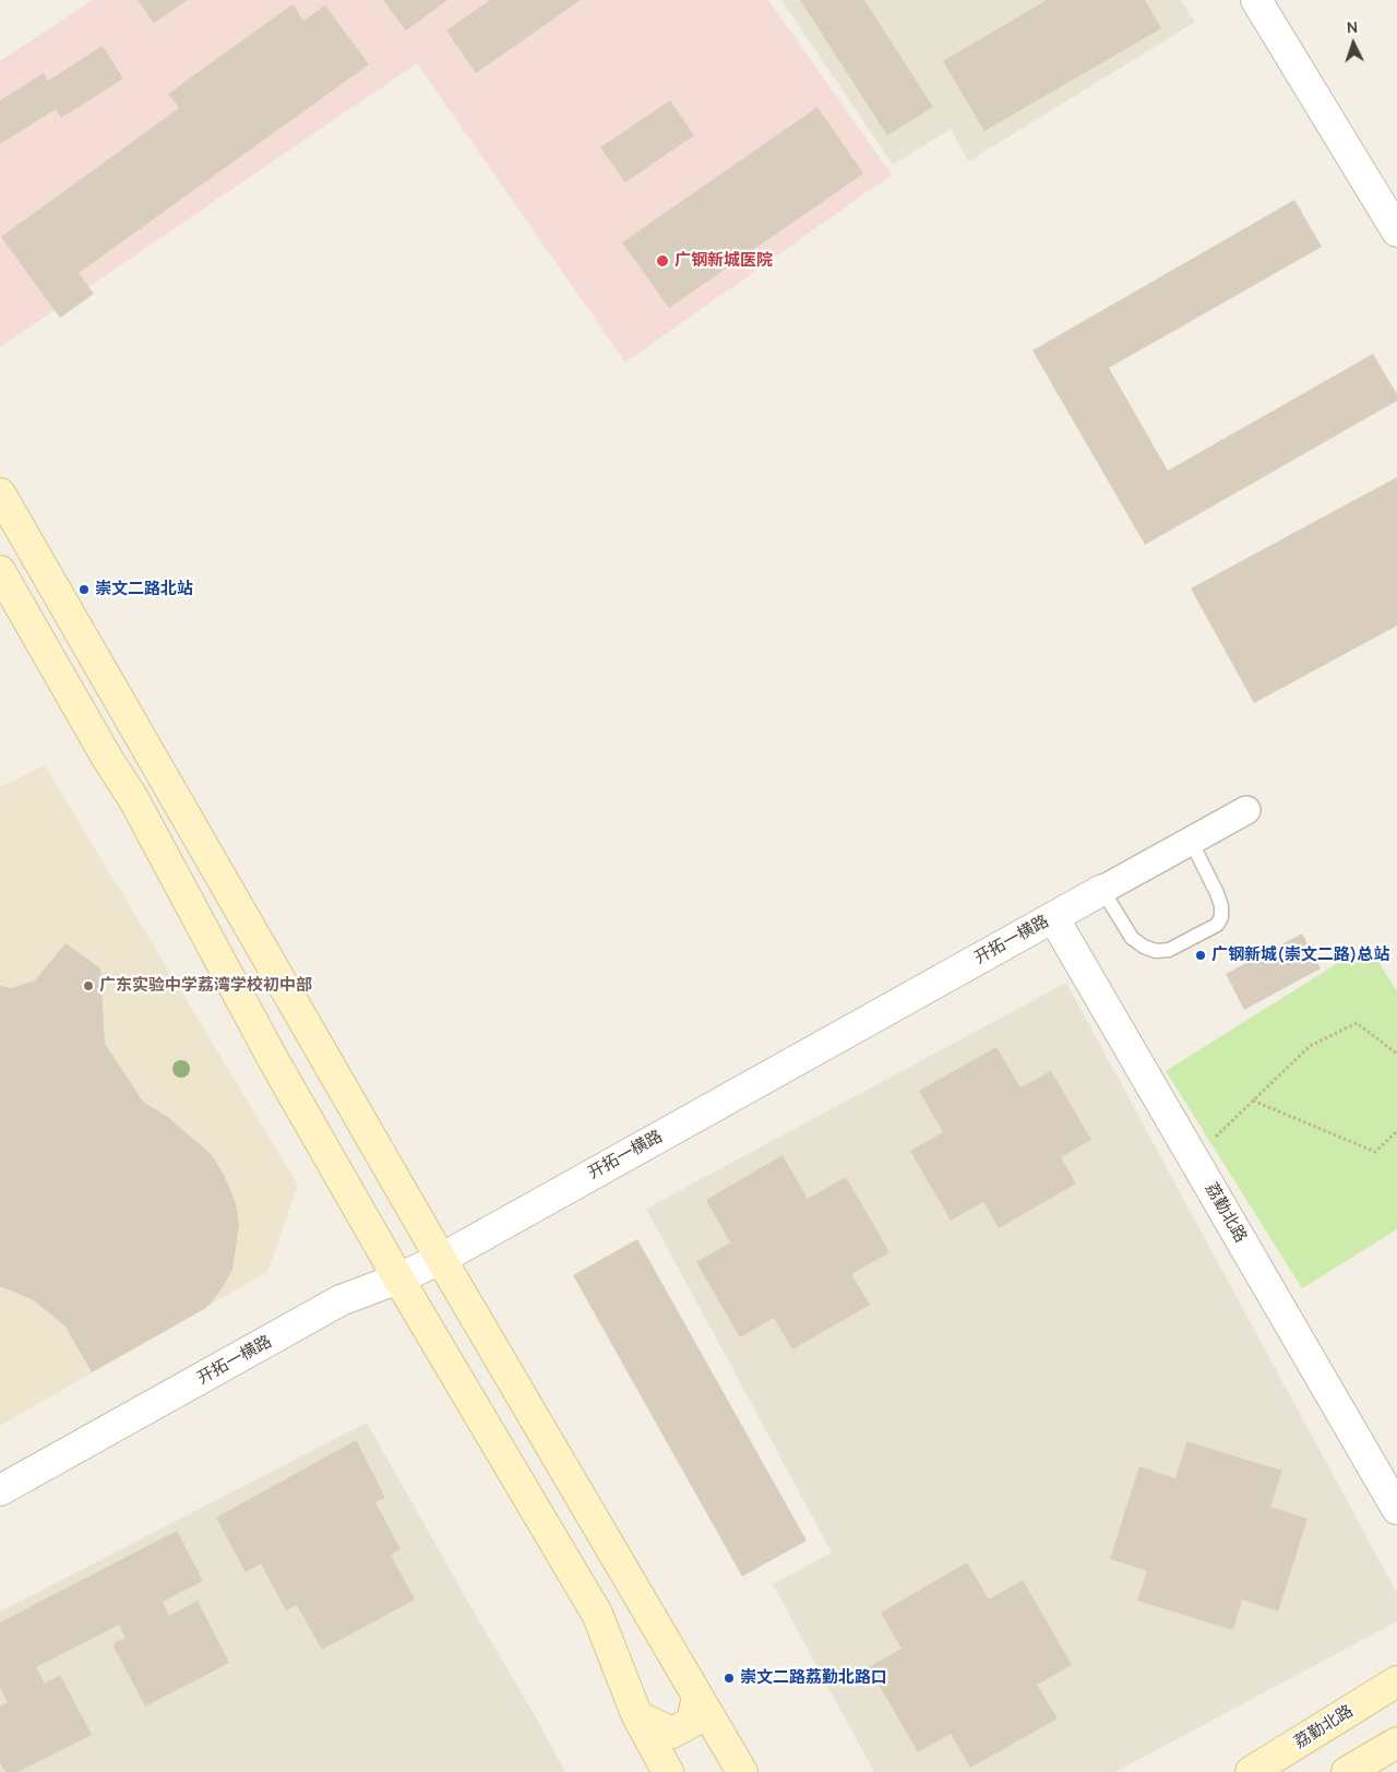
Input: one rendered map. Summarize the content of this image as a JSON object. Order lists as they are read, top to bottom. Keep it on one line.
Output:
{"streets":{"main road":["荔勤北路"],"street":["开拓一横路"]},"crossings":[["开拓一横路","荔勤北路"]],"places":["广钢新城医院","崇文二路北站","广钢新城(崇文二路)总站","广东实验中学荔湾学校初中部","崇文二路荔勤北路口"],"north":"top"}
